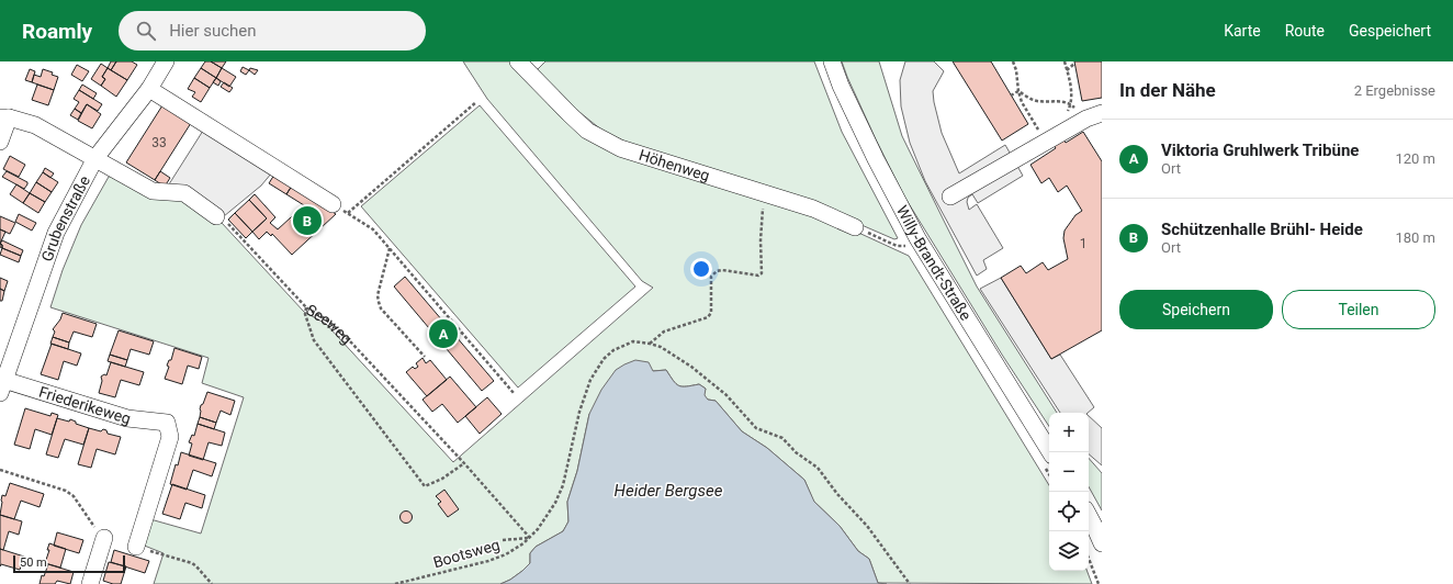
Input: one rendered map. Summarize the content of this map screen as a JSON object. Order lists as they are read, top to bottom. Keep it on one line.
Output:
{"streets":{"street":["Höhenweg","Grubenstraße","Willy-Brandt-Straße","Friederikeweg"],"path":["Seeweg","Bootsweg"]},"crossings":[["Grubenstraße","Friederikeweg"],["Seeweg","Bootsweg"]],"water":["Heider Bergsee"],"house_numbers":["33","1"],"scale_bar":"50 m","page":{"header":"Roamly","search":"Hier suchen","nav":["Karte","Route","Gespeichert"],"heading":["In der Nähe","2 Ergebnisse"],"list":[{"mark":"A","name":"Viktoria Gruhlwerk Tribüne","note":"Ort","value":"120 m"},{"mark":"B","name":"Schützenhalle Brühl- Heide","note":"Ort","value":"180 m"}],"pins":["B","A"],"buttons":["Speichern","Teilen"],"map_buttons":["+","−"],"scale":"50 m"}}
